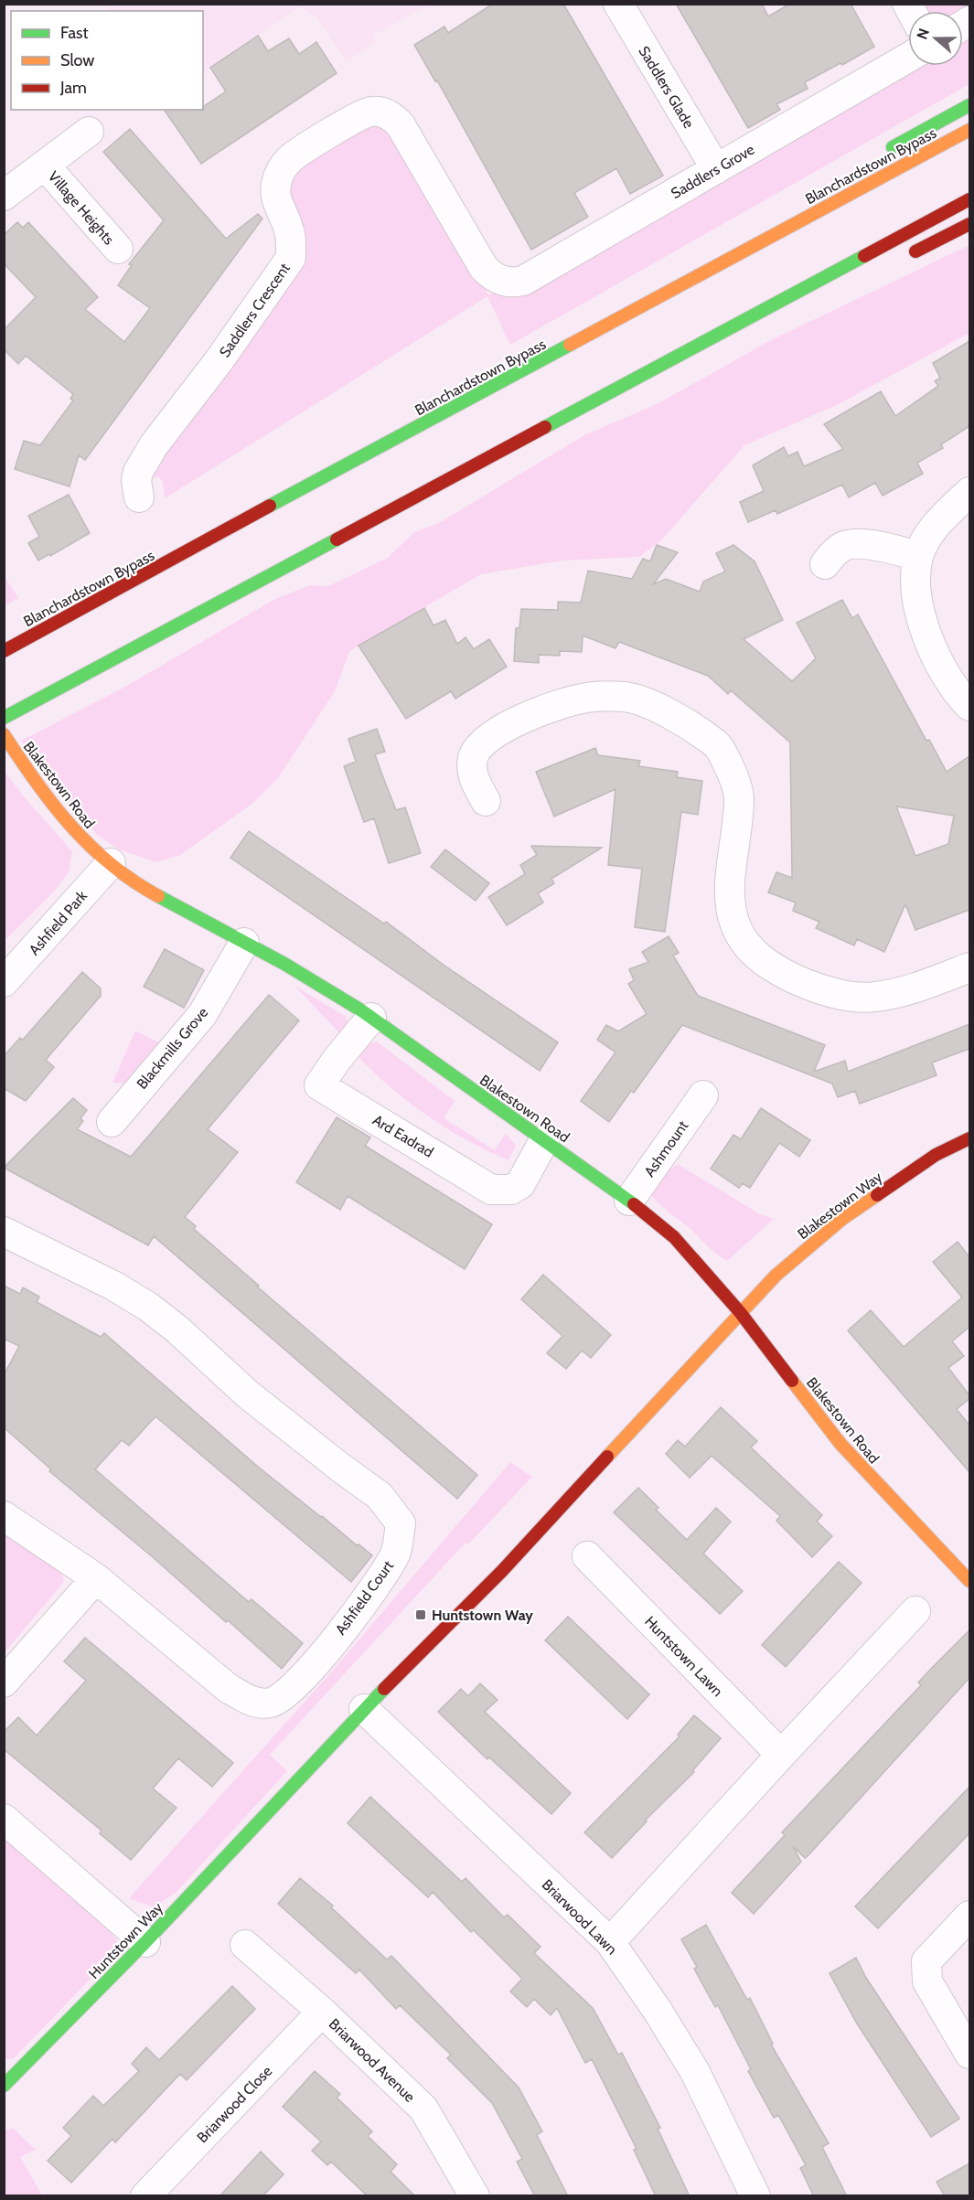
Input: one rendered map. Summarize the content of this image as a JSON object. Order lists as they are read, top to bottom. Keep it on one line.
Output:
{"streets":{"main road":["Blanchardstown Bypass","Blakestown Road","Blakestown Way","Huntstown Way"],"street":["Saddlers Glade","Saddlers Grove","Village Heights","Saddlers Crescent","Ashfield Park","Blackmills Grove","Ard Eadrad","Ashmount","Ashfield Court","Huntstown Lawn","Briarwood Lawn","Briarwood Avenue","Briarwood Close"]},"crossings":[["Saddlers Glade","Saddlers Grove"],["Saddlers Grove","Saddlers Crescent"],["Blakestown Road","Ashfield Park"],["Blakestown Road","Blackmills Grove"],["Blakestown Road","Ard Eadrad"],["Blakestown Road","Ashmount"],["Blakestown Road","Blakestown Way"],["Blakestown Road","Huntstown Way"],["Blakestown Way","Huntstown Way"],["Briarwood Lawn","Huntstown Way"],["Briarwood Avenue","Briarwood Close"]],"places":{"transit":["Huntstown Way"]},"legend":["Fast","Slow","Jam"],"north":"left"}
